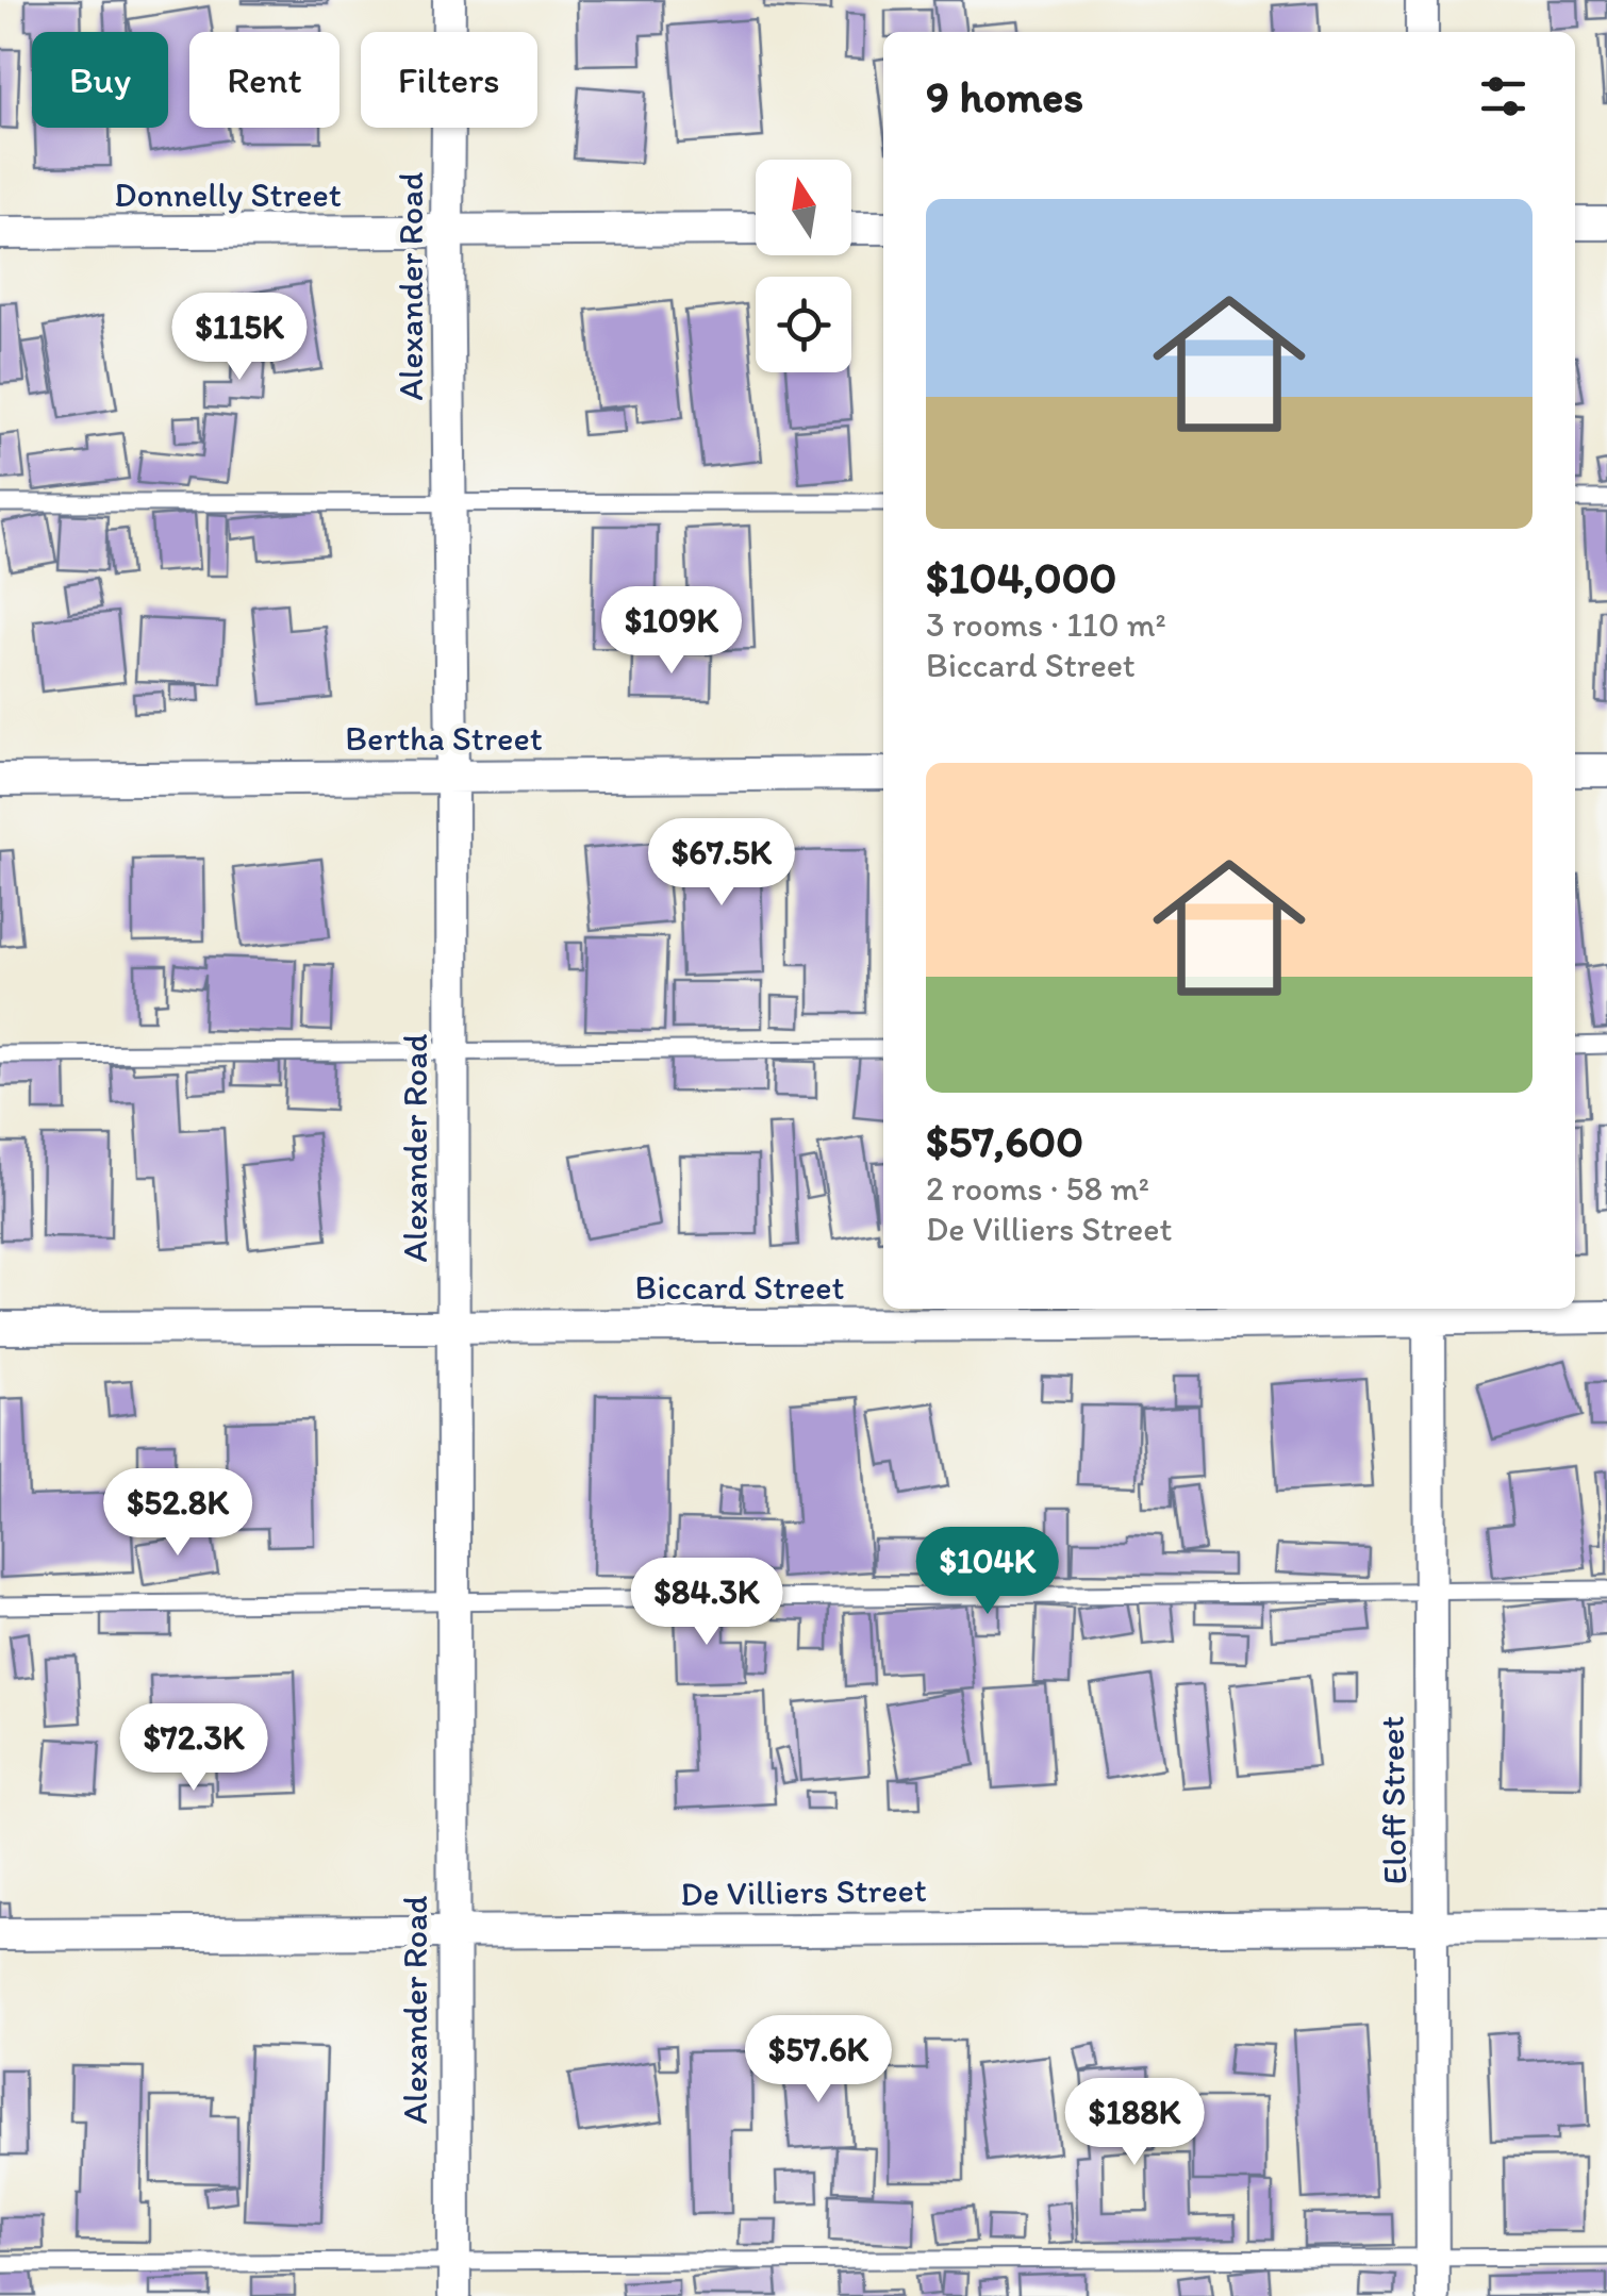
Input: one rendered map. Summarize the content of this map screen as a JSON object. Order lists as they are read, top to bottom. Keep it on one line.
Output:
{"streets":{"street":["Donnelly Street","Alexander Road","Bertha Street","Biccard Street","Eloff Street","De Villiers Street"]},"crossings":[["Donnelly Street","Alexander Road"],["Alexander Road","Bertha Street"],["Alexander Road","Biccard Street"],["Alexander Road","De Villiers Street"],["Biccard Street","Eloff Street"],["Eloff Street","De Villiers Street"]],"north":"top","page":{"chip":["Buy","Rent","Filters"],"heading":"9 homes","list":[{"name":"$104,000","note":"3 rooms · 110 m² · Biccard Street"},{"name":"$57,600","note":"2 rooms · 58 m² · De Villiers Street"}],"price":["$115K","$109K","$67.5K","$52.8K","$104K","$84.3K","$72.3K","$57.6K","$188K"]}}
